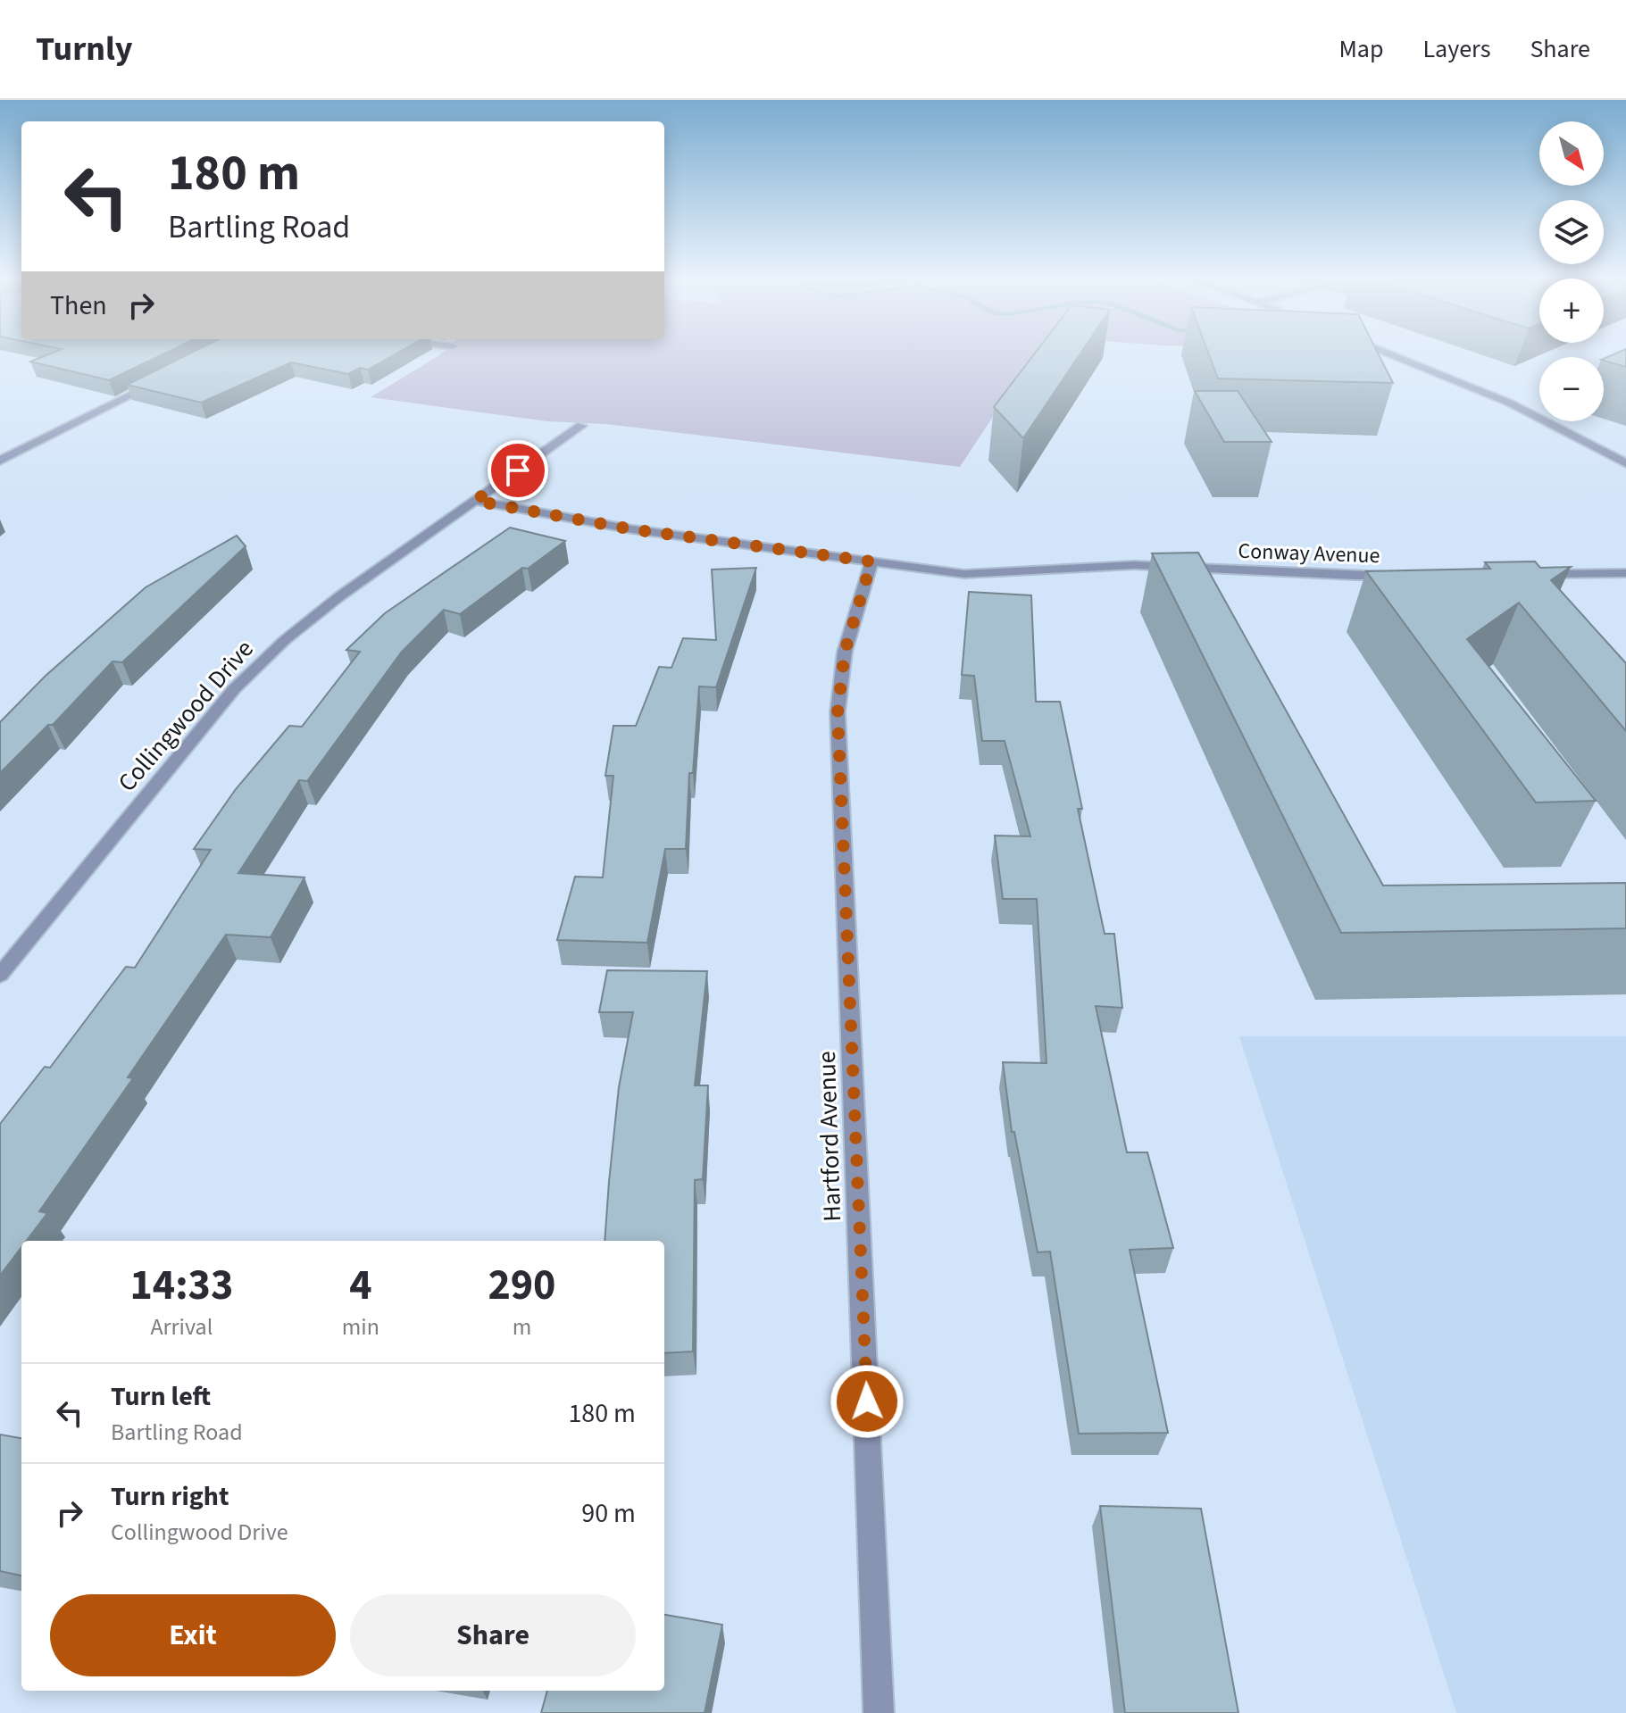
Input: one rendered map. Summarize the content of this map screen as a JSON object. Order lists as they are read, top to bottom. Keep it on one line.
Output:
{"streets":{"street":["Conway Avenue","Collingwood Drive","Hartford Avenue"]},"crossings":[["Conway Avenue","Collingwood Drive"],["Conway Avenue","Hartford Avenue"]],"north":"bottom right","page":{"header":"Turnly","nav":["Map","Layers","Share"],"map_buttons":["+","−"],"turn":["180 m","Bartling Road"],"then":"Then","eta":["14:33","Arrival","4","min","290","m"],"list":[{"name":"Turn left","note":"Bartling Road","value":"180 m"},{"name":"Turn right","note":"Collingwood Drive","value":"90 m"}],"buttons":["Exit","Share"]}}
